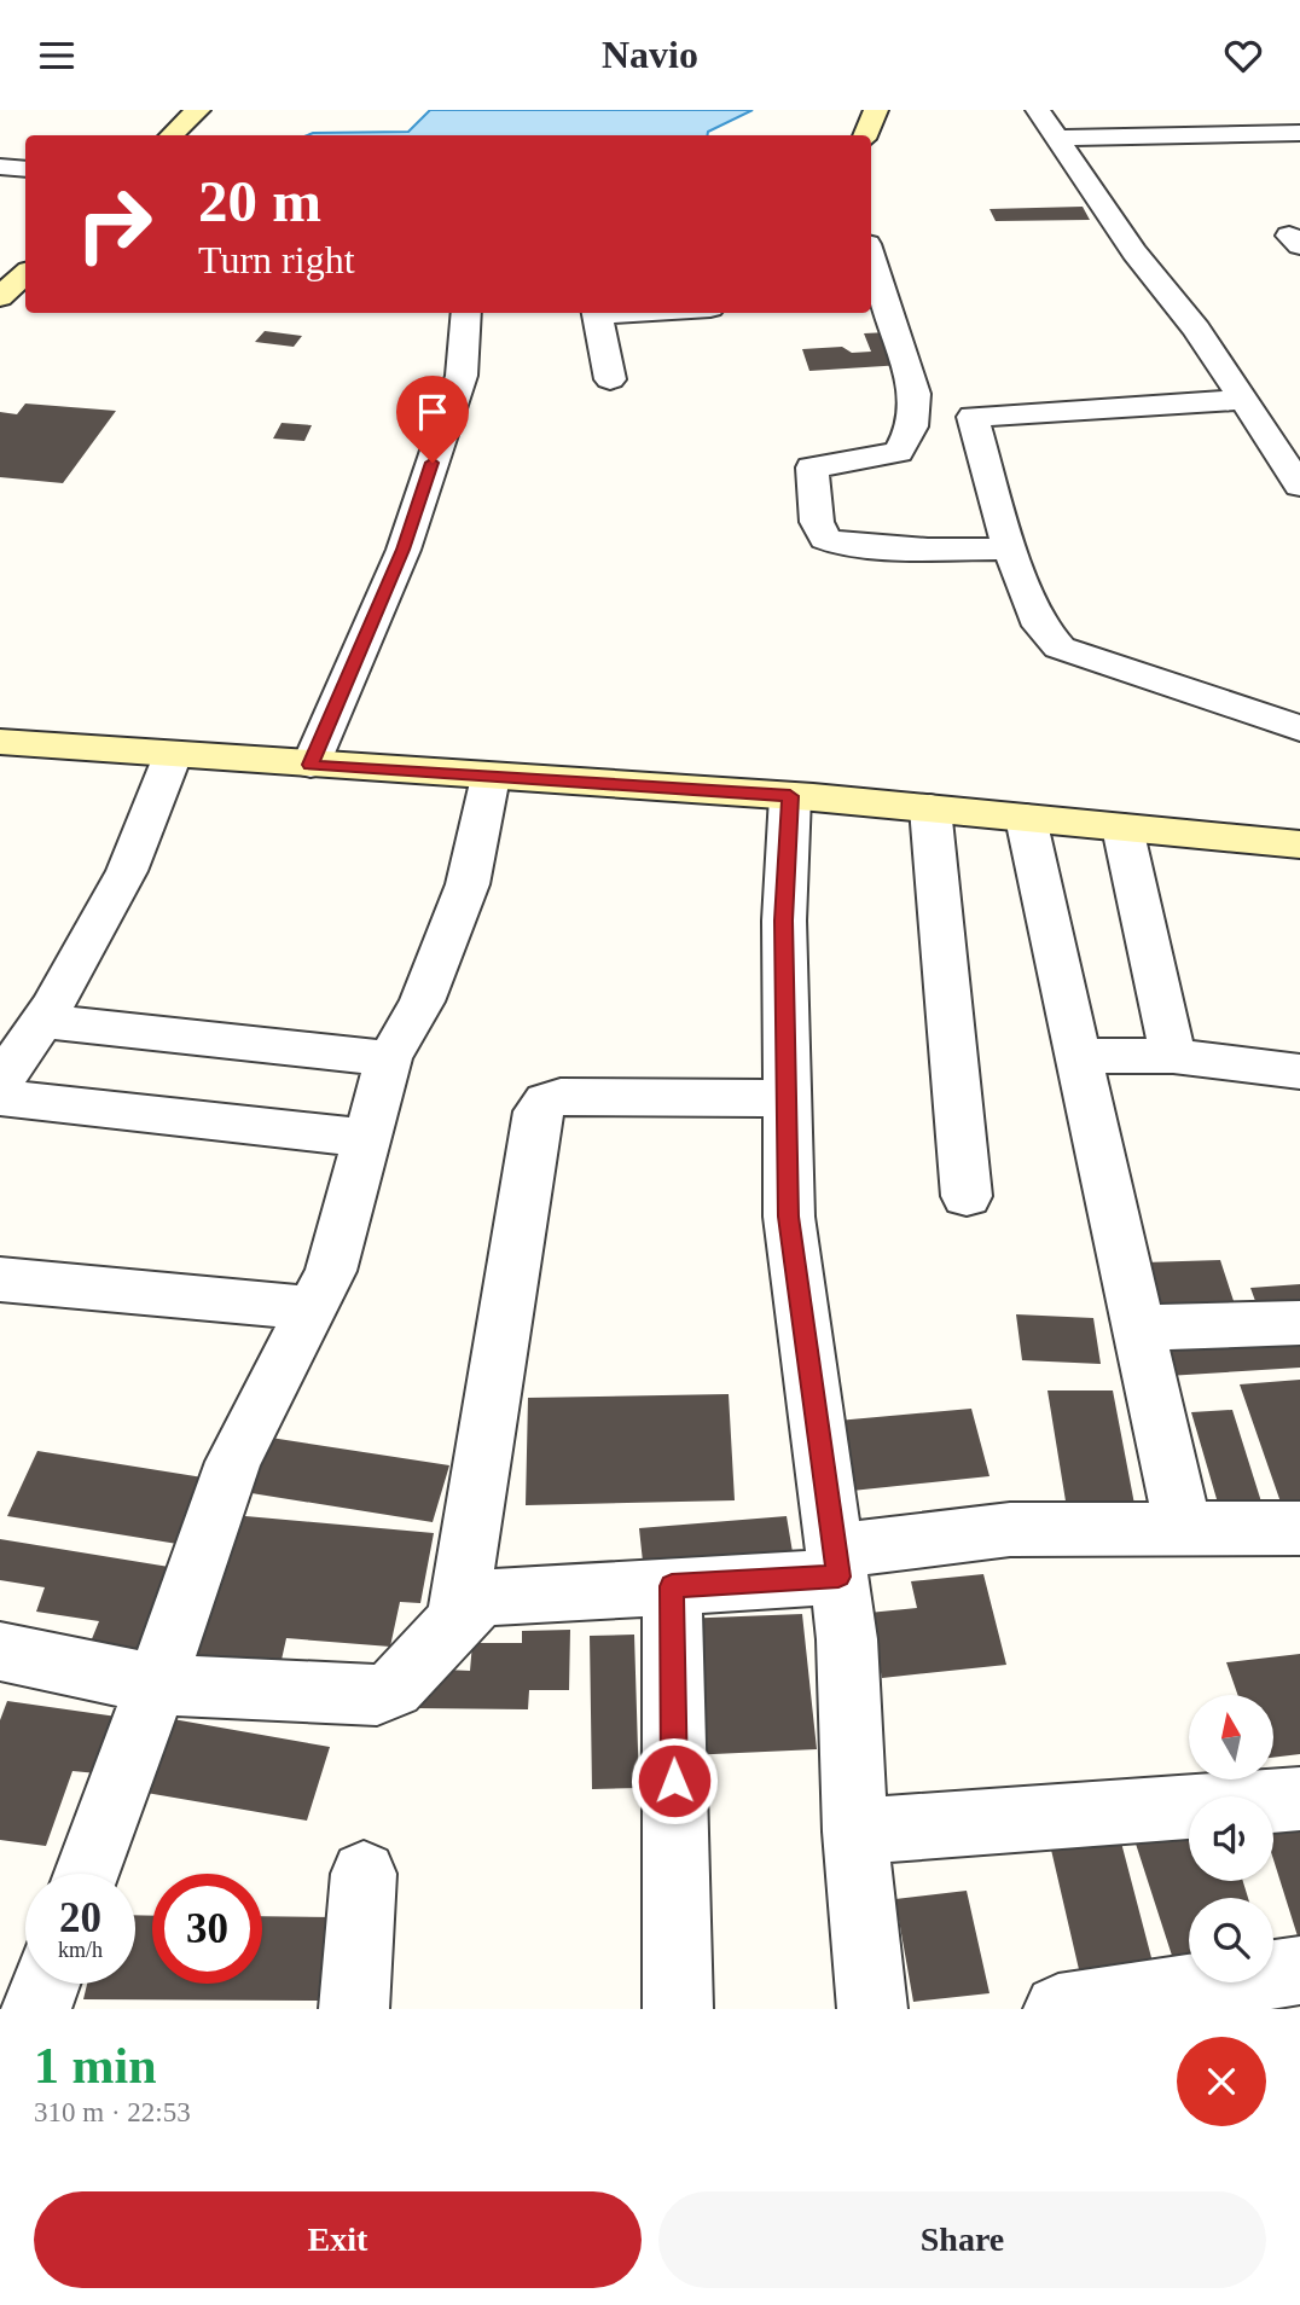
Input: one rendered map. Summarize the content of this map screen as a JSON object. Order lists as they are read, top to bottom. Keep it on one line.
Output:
{"north":"top","page":{"header":"Navio","turn":["20 m","Turn right"],"speed":"20 km/h","limit":"30","heading":["1 min","310 m · 22:53"],"buttons":["Exit","Share"]}}
